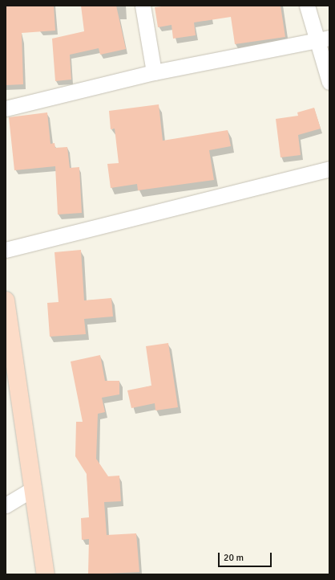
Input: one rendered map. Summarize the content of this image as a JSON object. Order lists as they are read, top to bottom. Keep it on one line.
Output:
{"scale_bar":"20 m"}
